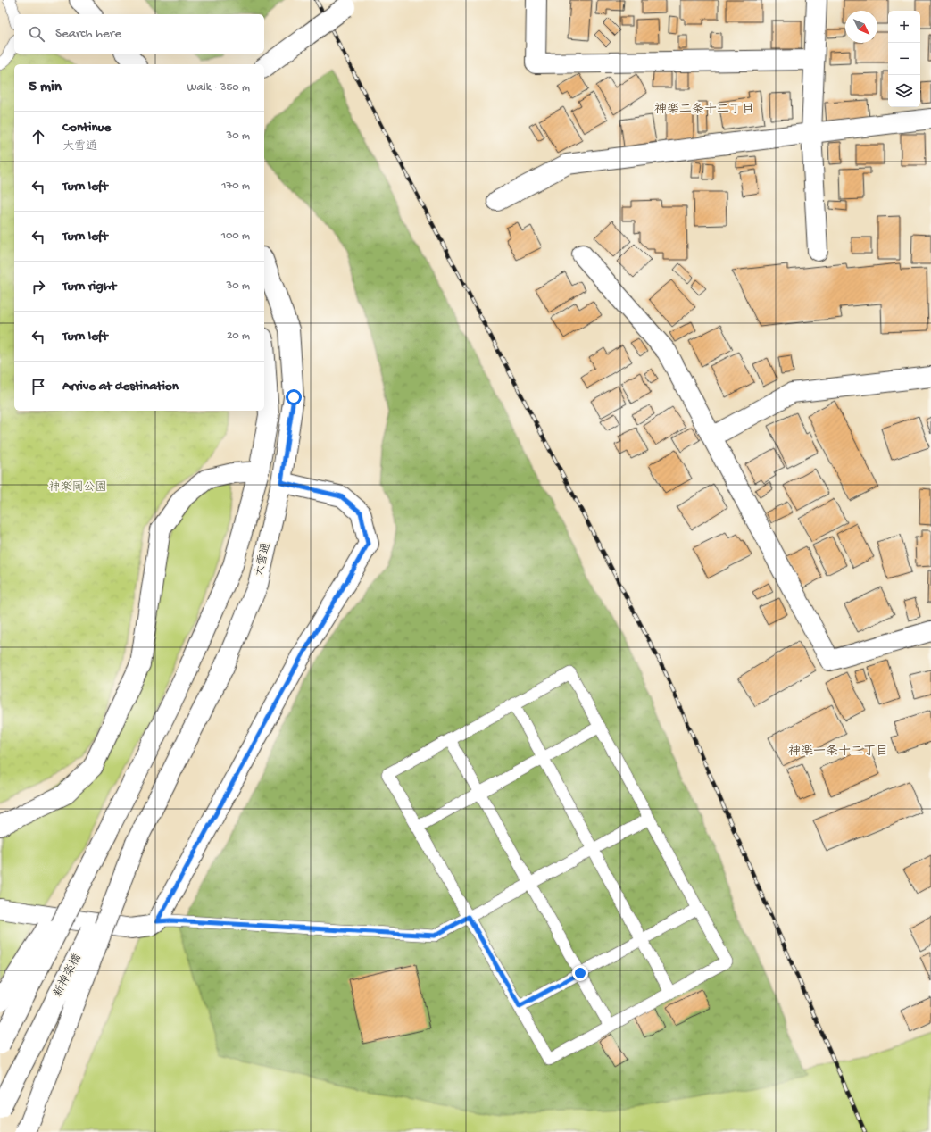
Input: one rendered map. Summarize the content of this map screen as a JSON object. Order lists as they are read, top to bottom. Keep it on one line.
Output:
{"streets":{"street":["大雪通","新神楽橋"]},"crossings":[["大雪通","新神楽橋"]],"districts":["神楽二条十二丁目","神楽一条十二丁目"],"parks":["神楽岡公園"],"north":"bottom right","page":{"map_buttons":["+","−"],"search":"Search here","heading":["5 min","Walk · 350 m"],"list":[["Continue","大雪通","30 m"],["Turn left","170 m"],["Turn left","100 m"],["Turn right","30 m"],["Turn left","20 m"],"Arrive at destination"]}}
